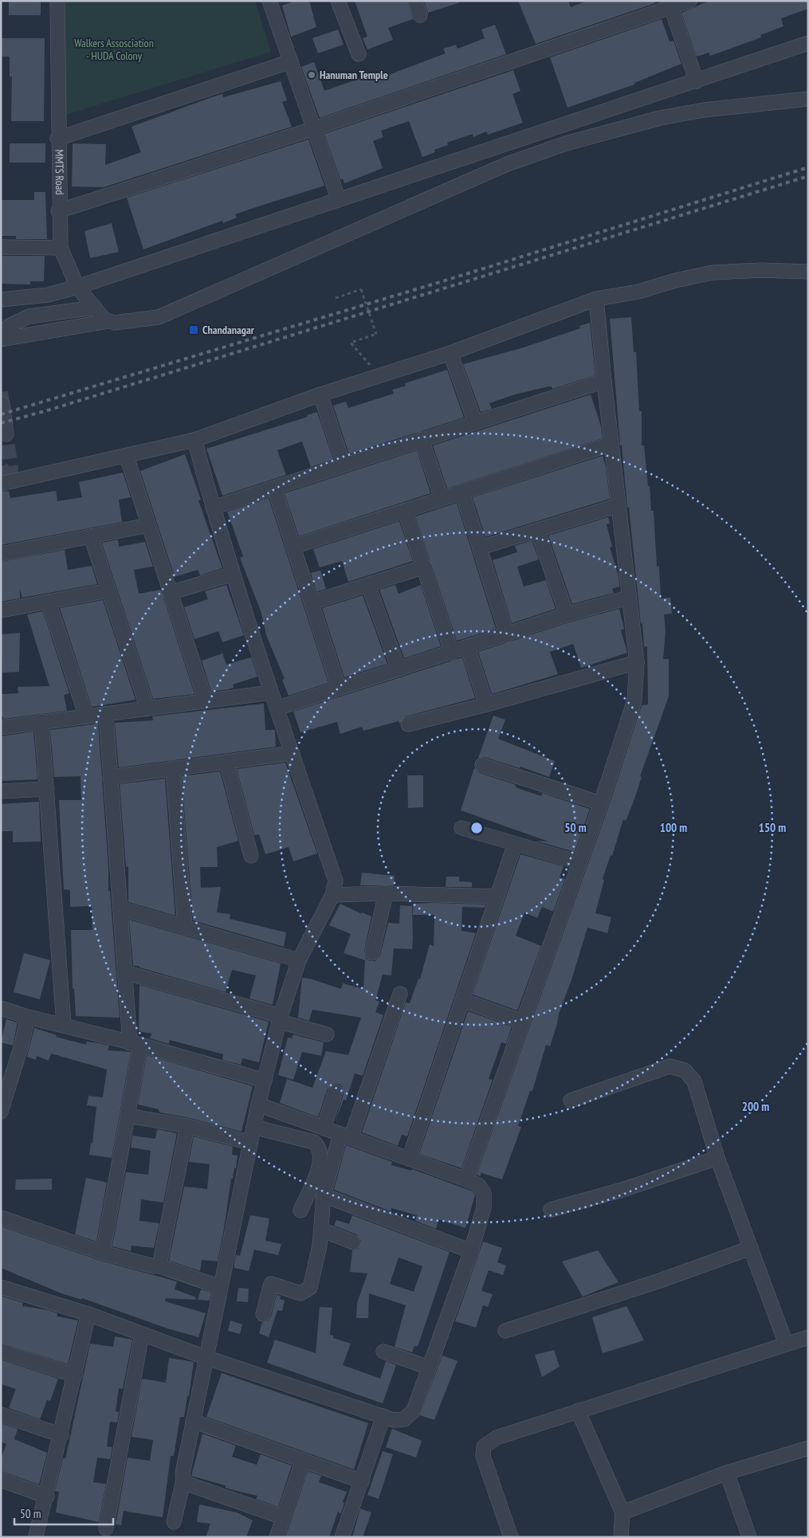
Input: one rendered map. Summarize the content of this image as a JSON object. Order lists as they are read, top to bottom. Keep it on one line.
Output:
{"streets":{"street":["MMTS Road"]},"parks":["Walkers Assosciation - HUDA Colony"],"places":{"other":["Hanuman Temple"],"transit":["Chandanagar"]},"scale_bar":"50 m","rings":["50 m","100 m","150 m","200 m"]}
